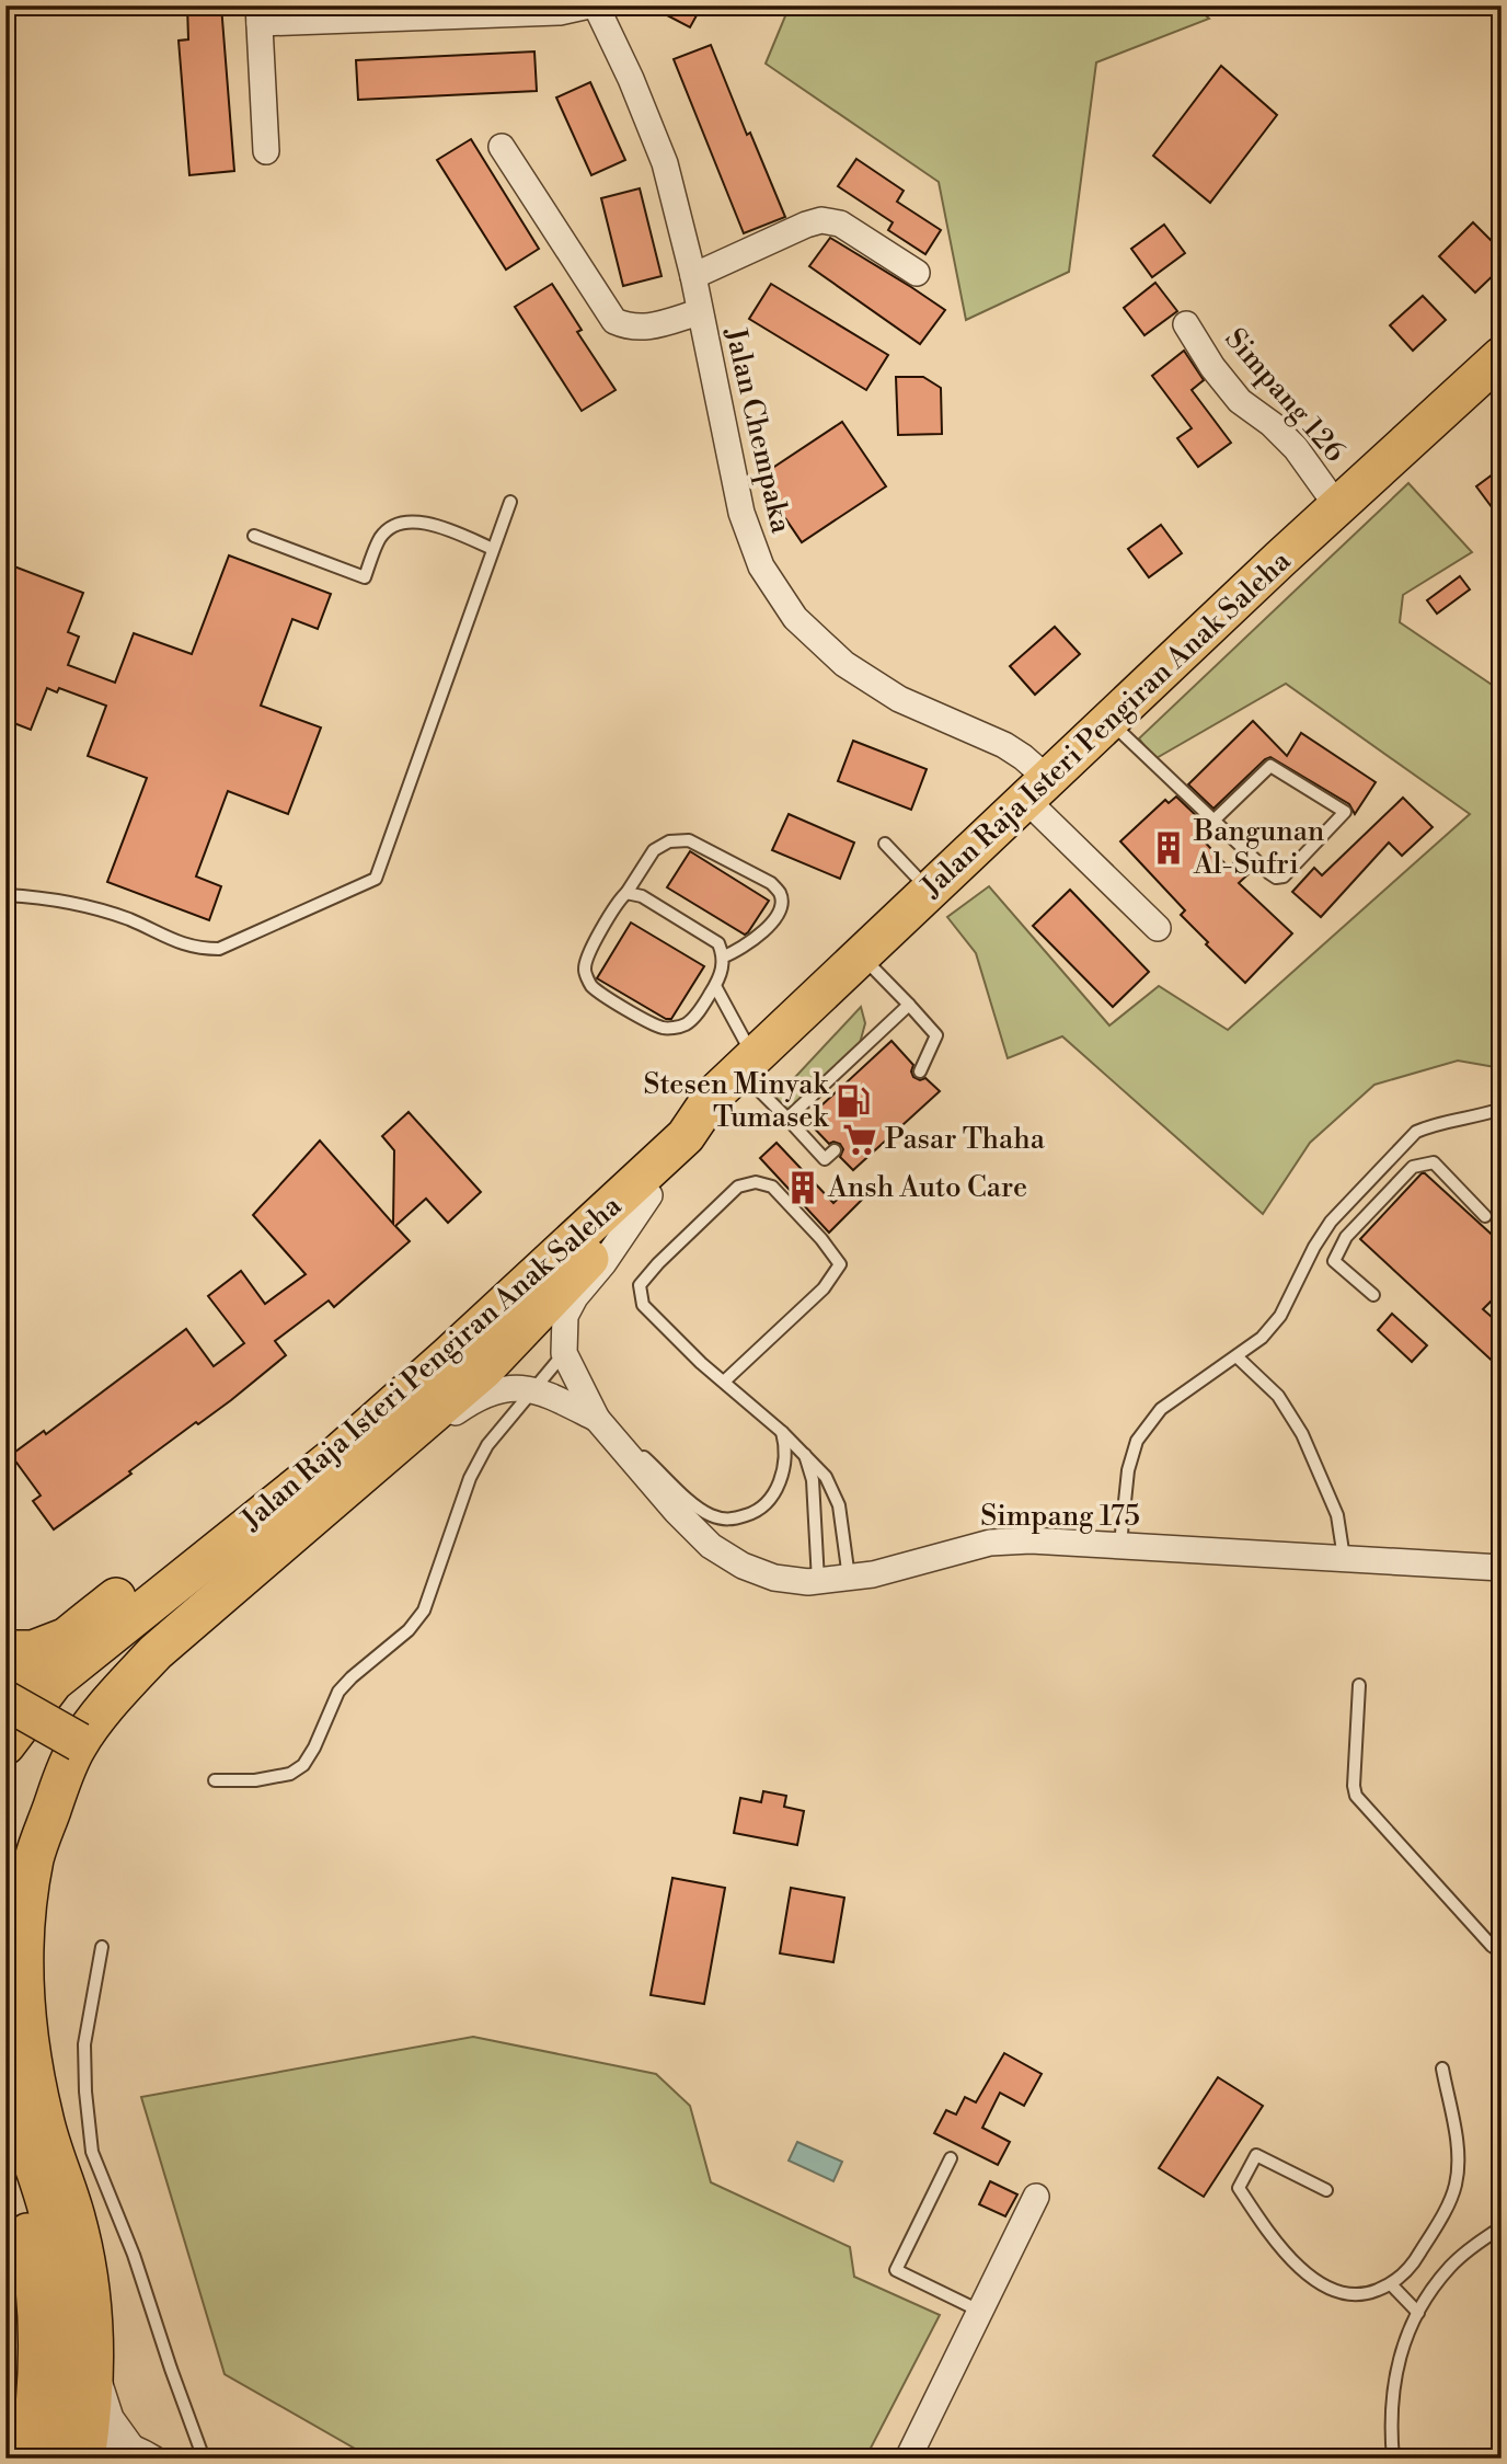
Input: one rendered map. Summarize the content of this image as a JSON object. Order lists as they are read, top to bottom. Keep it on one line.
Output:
{"streets":{"main road":["Jalan Raja Isteri Pengiran Anak Saleha"],"street":["Simpang 126","Jalan Chempaka","Simpang 175"]},"crossings":[["Simpang 126","Jalan Raja Isteri Pengiran Anak Saleha"],["Jalan Chempaka","Jalan Raja Isteri Pengiran Anak Saleha"]],"places":{"building":["Bangunan Al-Sufri","Ansh Auto Care"],"fuel station":["Stesen Minyak Tumasek"],"supermarket":["Pasar Thaha"]}}
